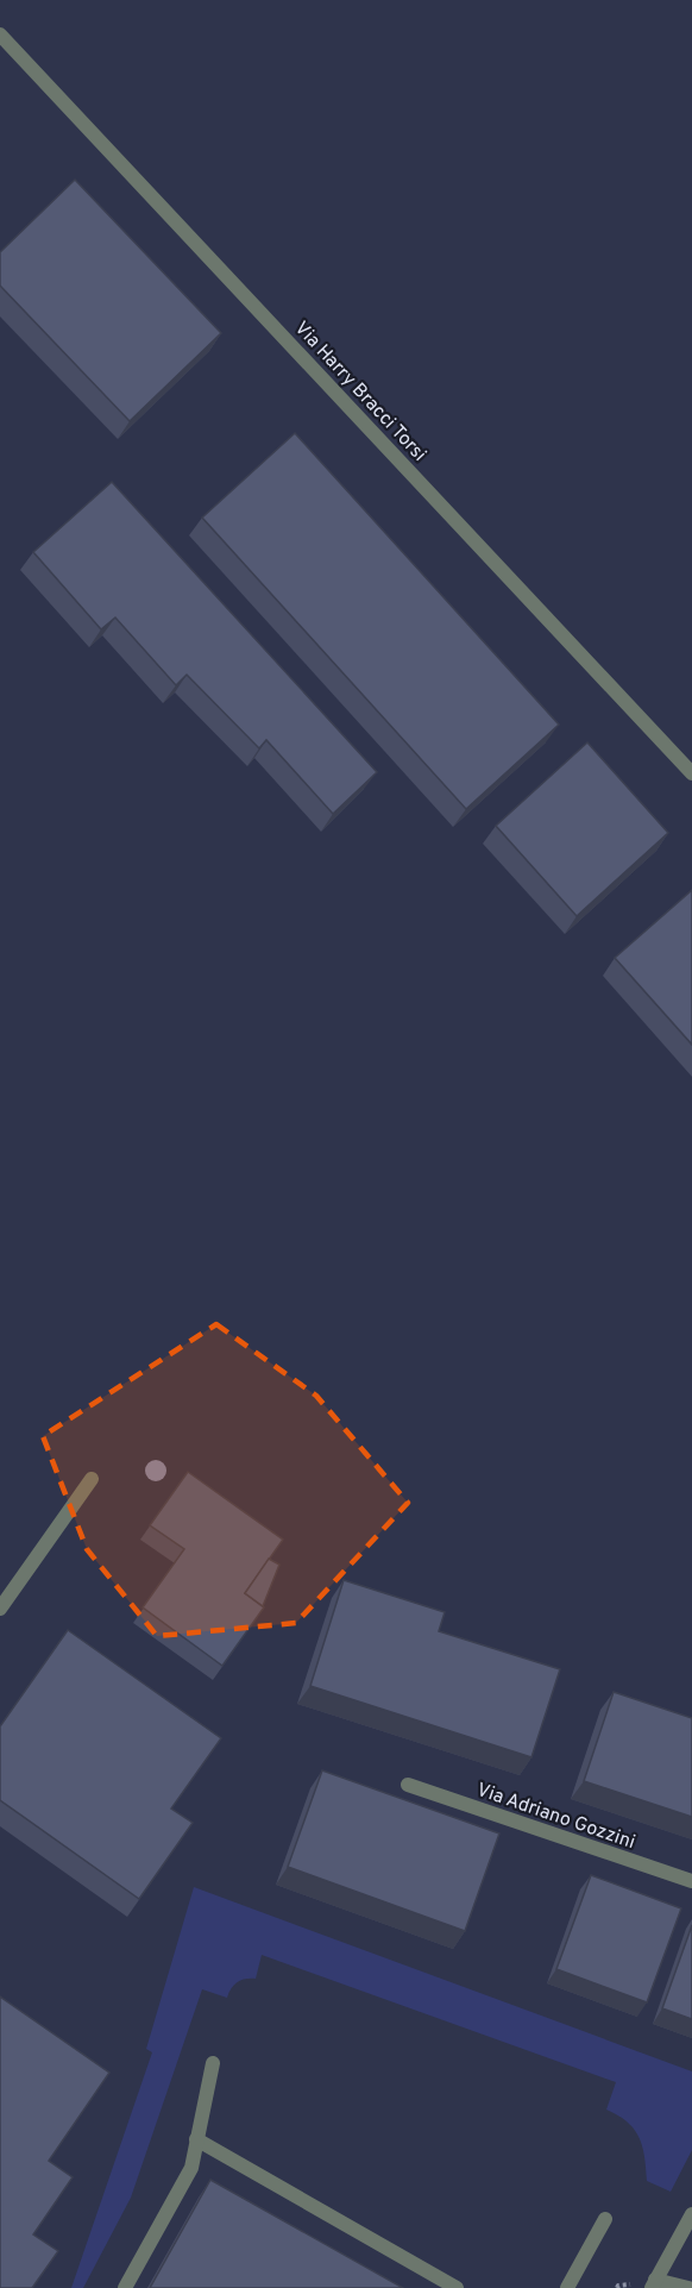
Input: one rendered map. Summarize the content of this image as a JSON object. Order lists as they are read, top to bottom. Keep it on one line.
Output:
{"streets":{"street":["Via Harry Bracci Torsi","Via Adriano Gozzini"]}}
